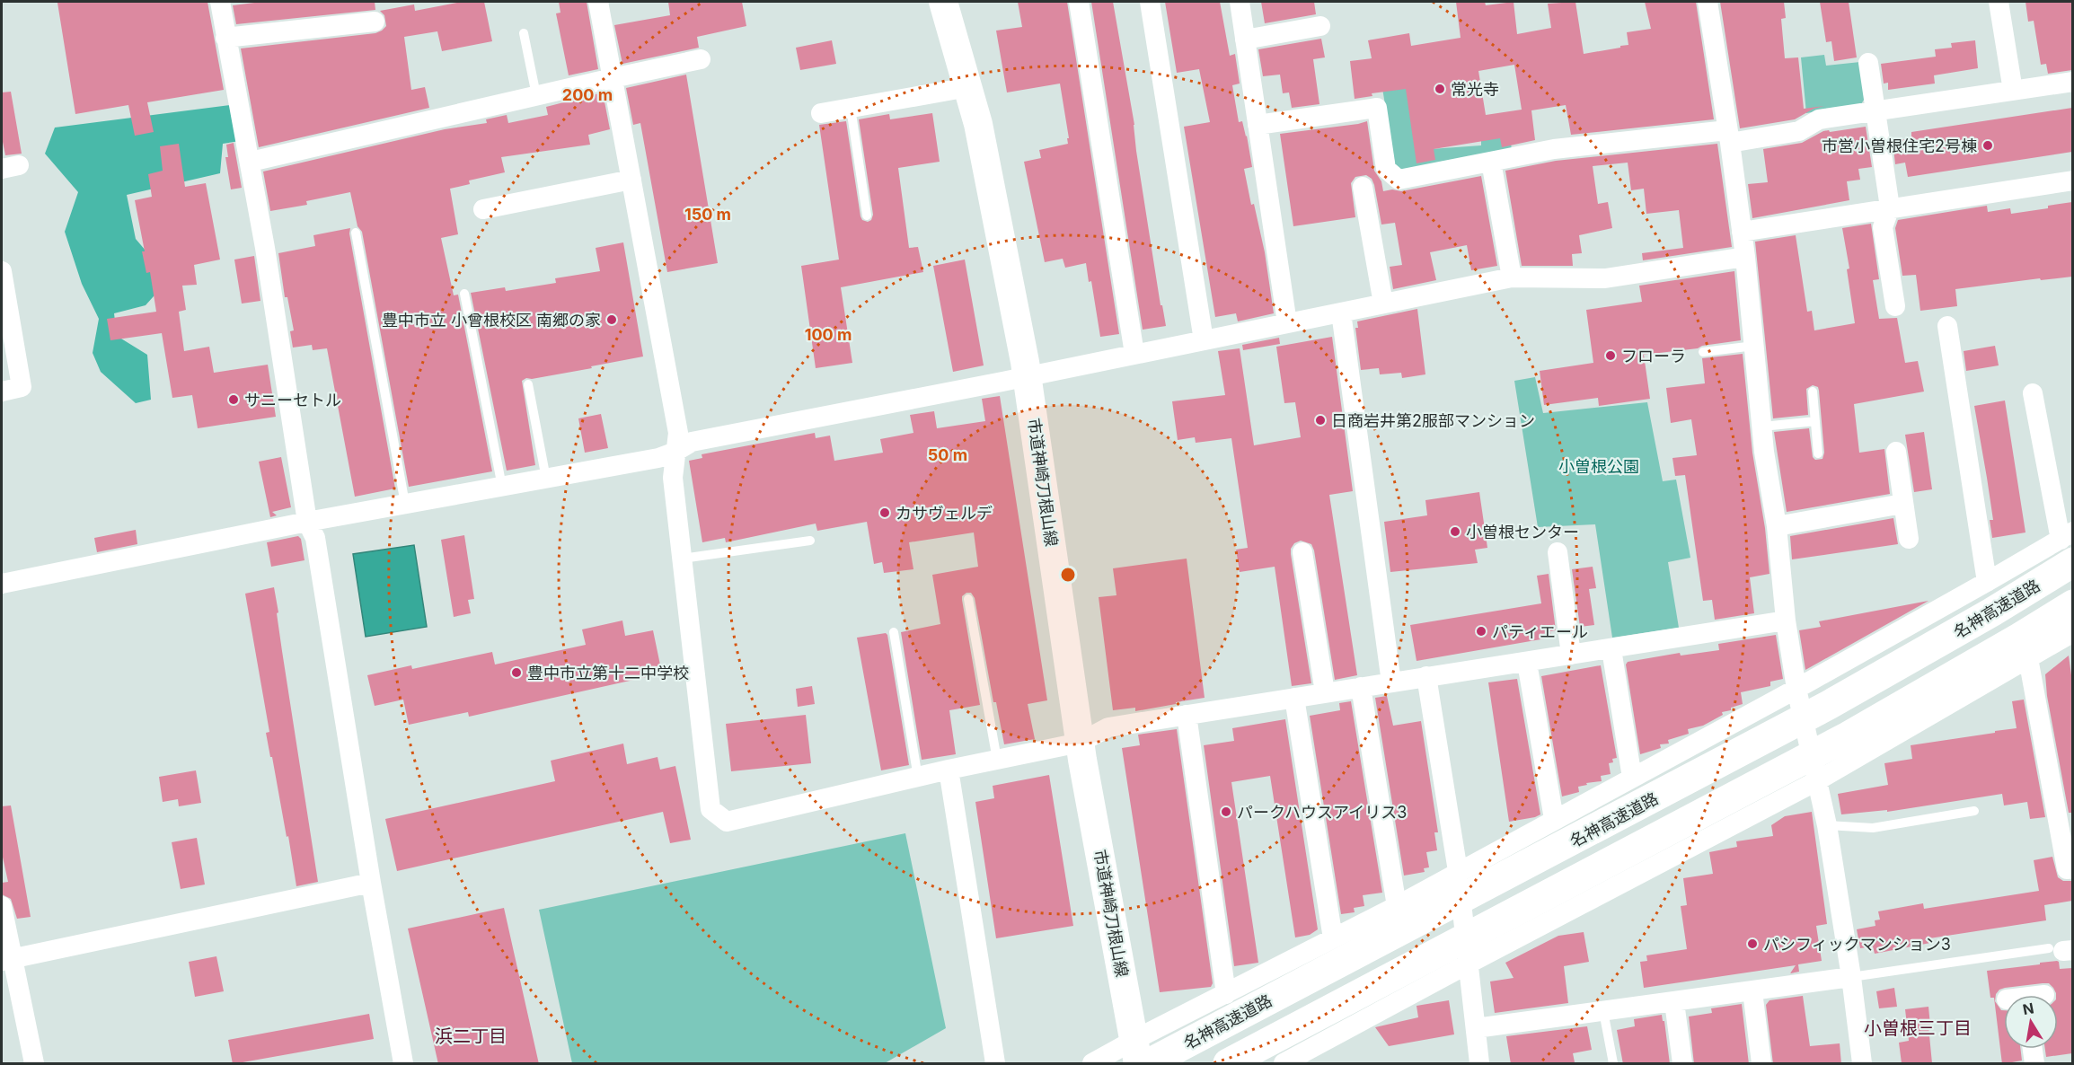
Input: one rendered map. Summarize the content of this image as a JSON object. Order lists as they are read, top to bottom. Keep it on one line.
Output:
{"streets":{"highway":["名神高速道路"],"street":["市道神崎刀根山線"]},"crossings":[["市道神崎刀根山線","名神高速道路"]],"districts":["小曽根三丁目","浜二丁目"],"parks":["小曽根公園"],"places":["常光寺","市営小曽根住宅2号棟","豊中市立 小曾根校区 南郷の家","フローラ","サニーセトル","日商岩井第2服部マンション","カサヴェルデ","小曽根センター","パティエール","豊中市立第十二中学校","パークハウスアイリス3","パシフィックマンション3"],"north":"top","rings":["200 m","150 m","100 m","50 m"]}
